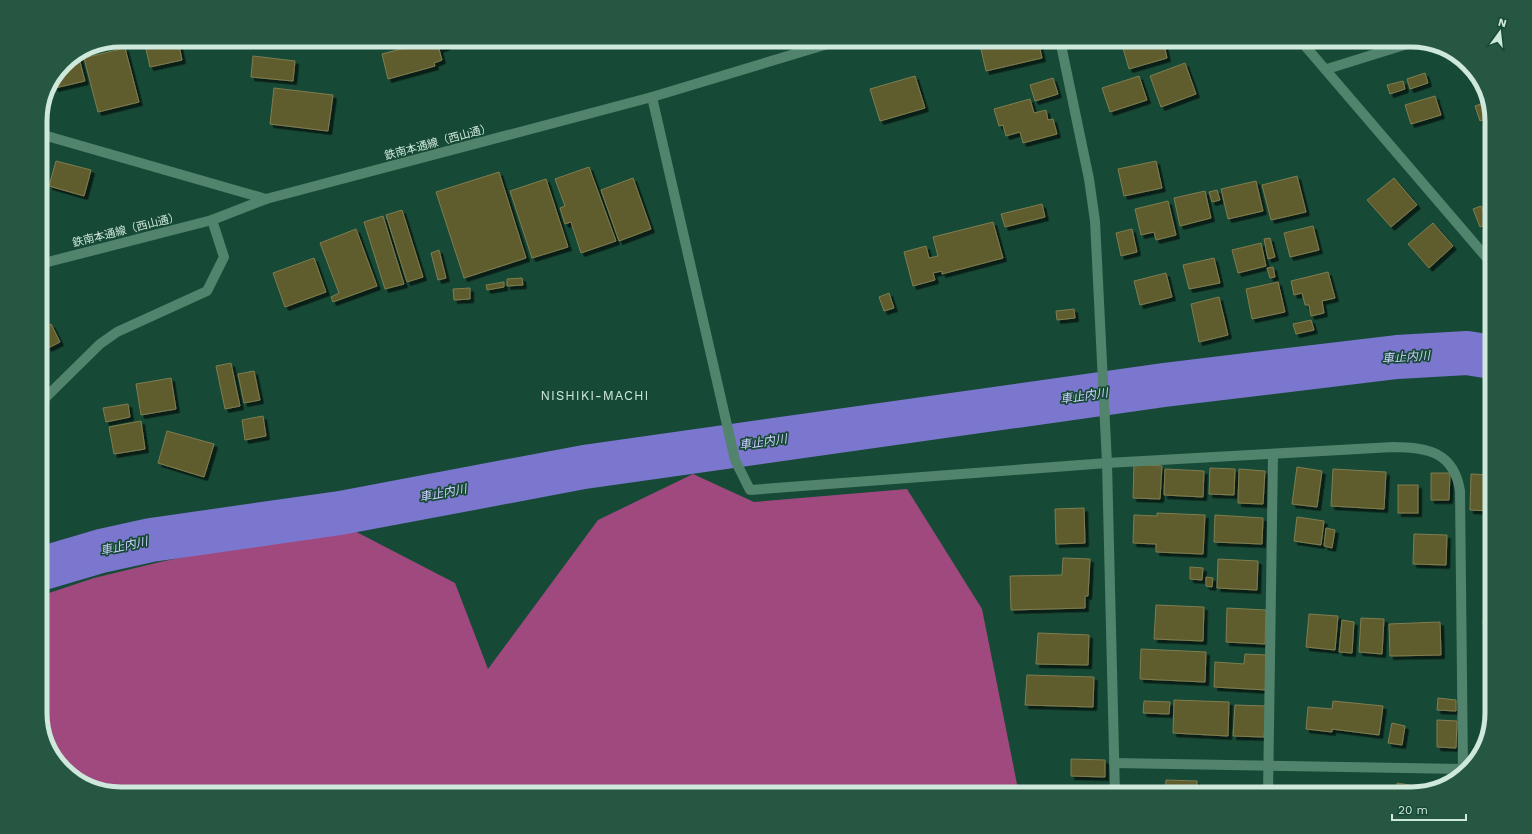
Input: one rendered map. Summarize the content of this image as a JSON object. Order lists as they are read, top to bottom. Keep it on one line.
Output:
{"streets":{"street":["鉄南本通線（西山通）"]},"districts":["NISHIKI-MACHI"],"water":["車止内川"],"scale_bar":"20 m","north":"top"}
